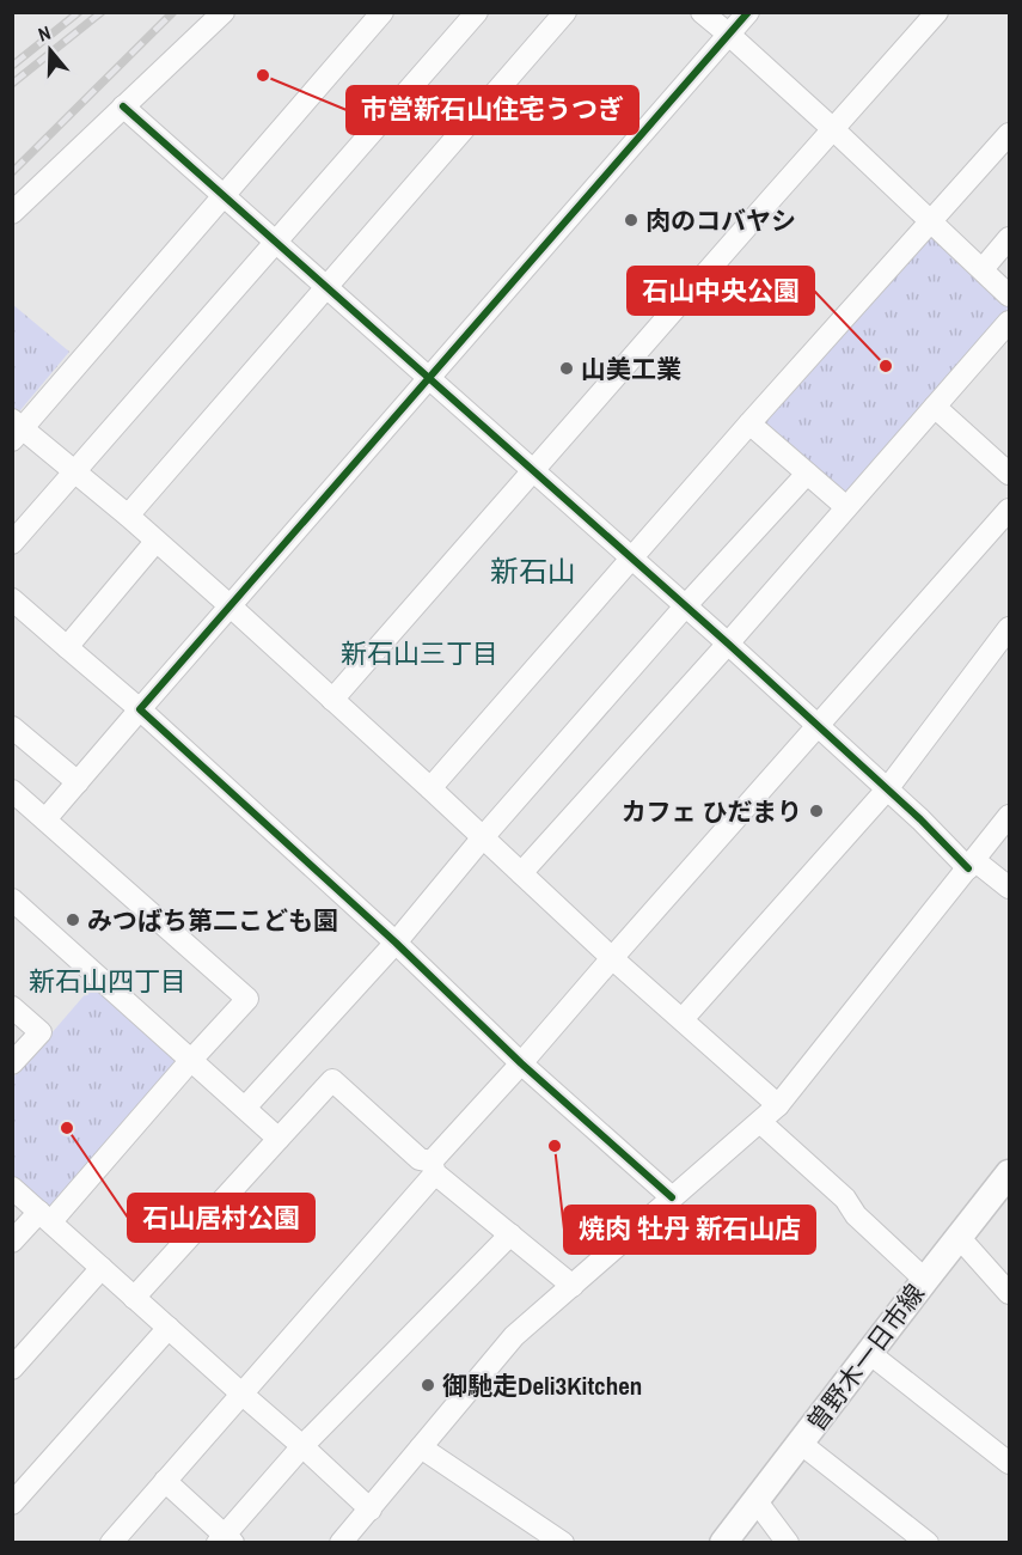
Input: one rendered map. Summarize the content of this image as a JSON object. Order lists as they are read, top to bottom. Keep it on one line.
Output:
{"streets":{"main road":["曽野木一日市線"]},"districts":["新石山","新石山三丁目","新石山四丁目"],"places":["市営新石山住宅うつぎ","肉のコバヤシ","石山中央公園","山美工業","カフェ ひだまり","みつばち第二こども園","石山居村公園","焼肉 牡丹 新石山店","御馳走Deli3Kitchen"],"north":"top"}
